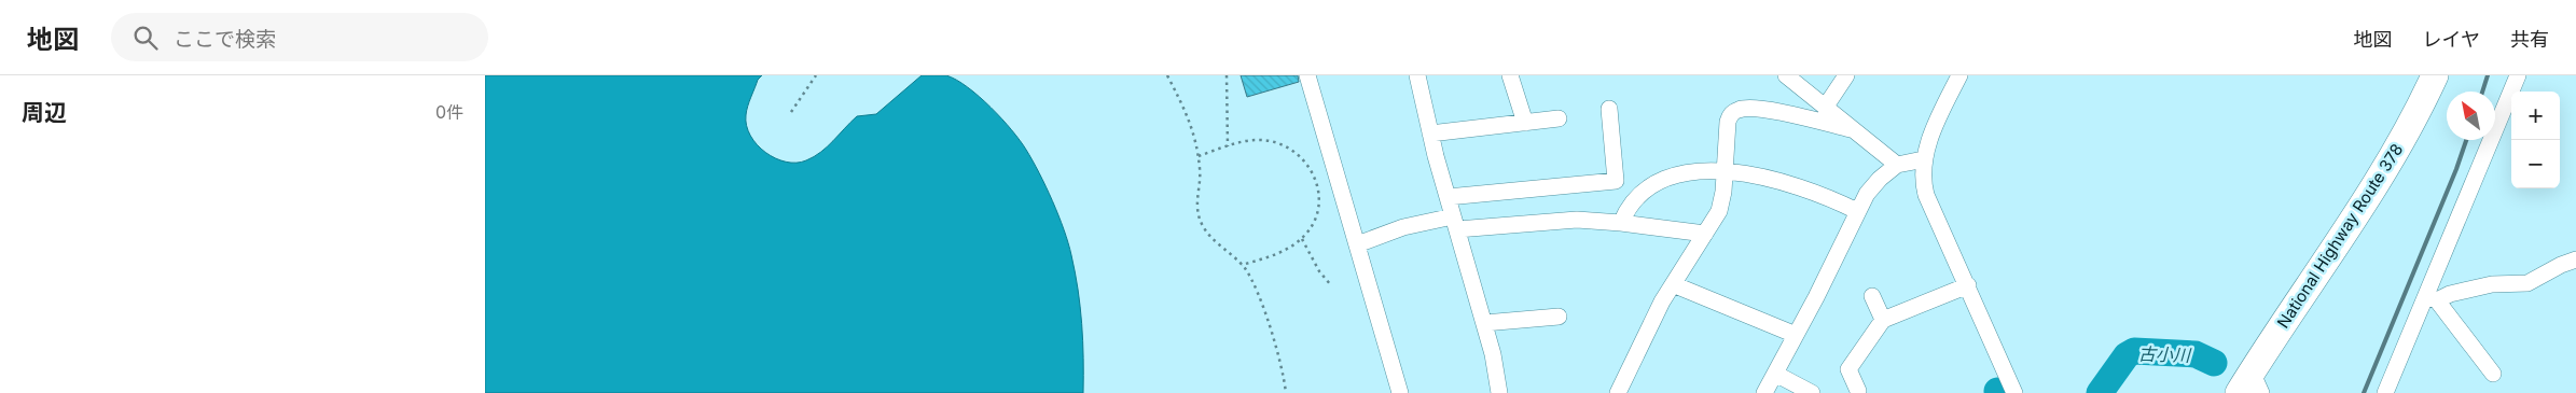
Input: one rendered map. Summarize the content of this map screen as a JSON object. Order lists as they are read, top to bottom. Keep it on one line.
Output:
{"streets":{"highway":["National Highway Route 378"]},"water":["古小川"],"north":"top left","page":{"header":"地図","search":"ここで検索","nav":["地図","レイヤ","共有"],"heading":["周辺","0件"],"map_buttons":["+","−"]}}
